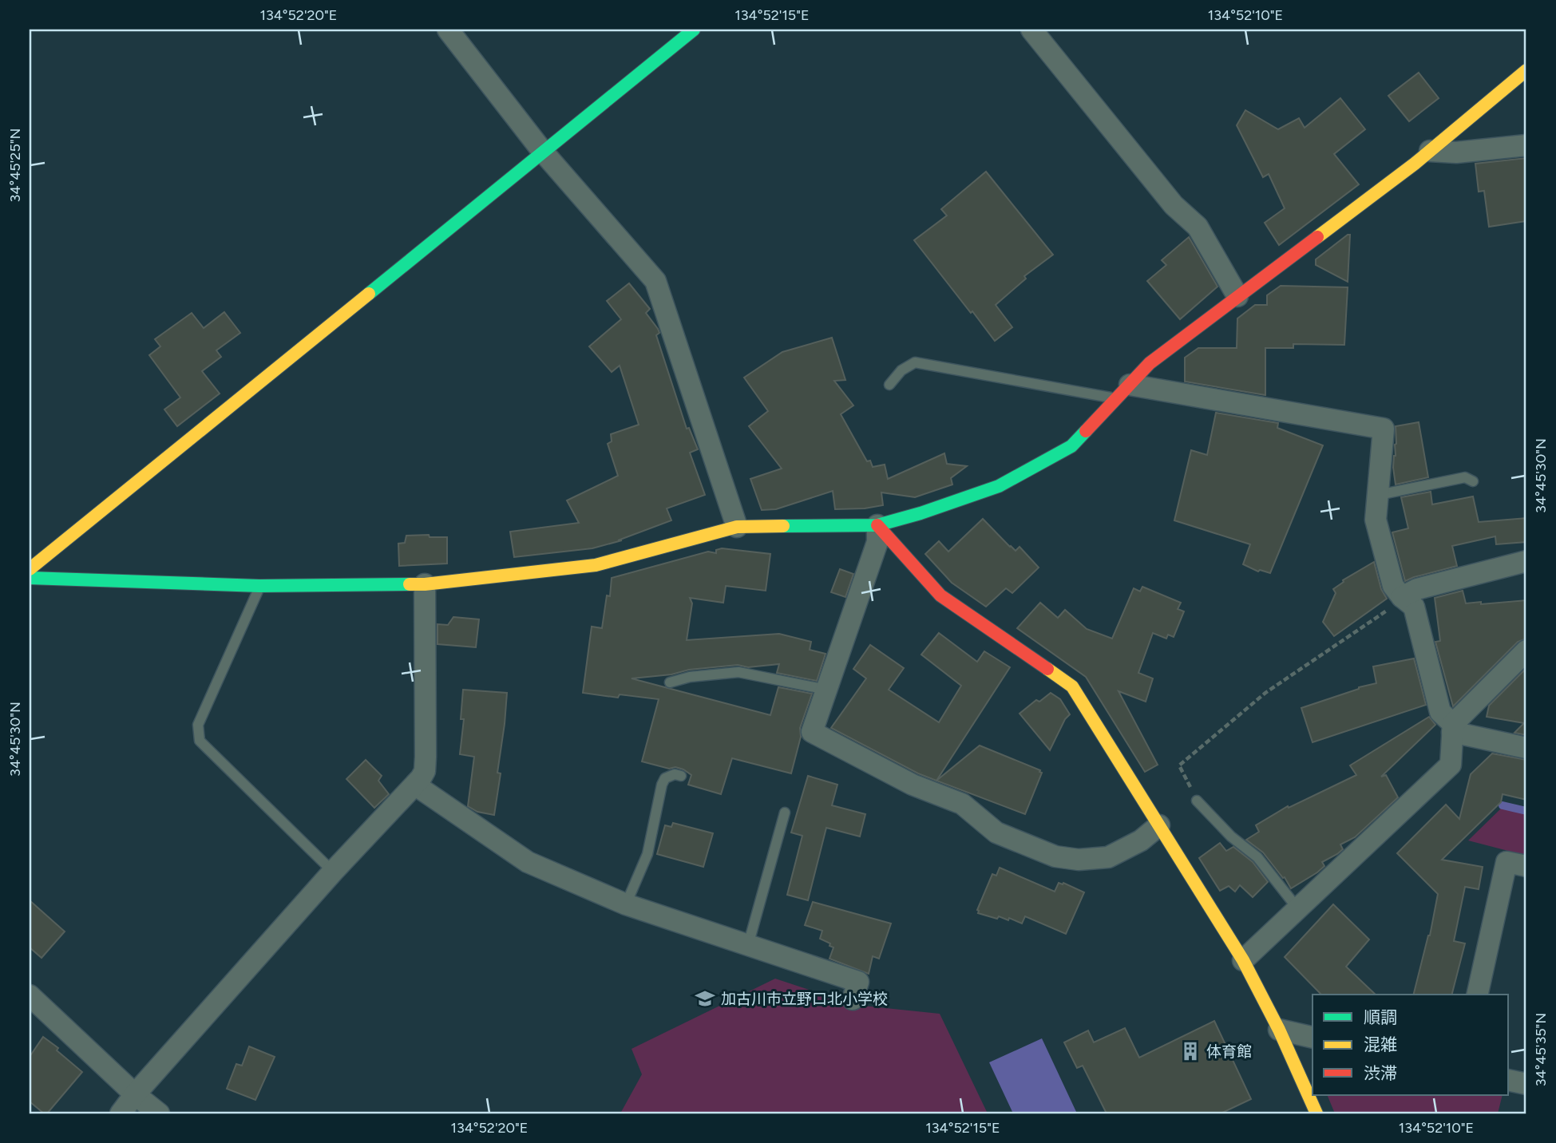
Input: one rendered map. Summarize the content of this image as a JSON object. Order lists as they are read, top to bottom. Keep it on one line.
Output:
{"places":{"school or university":["加古川市立野口北小学校"],"building":["体育館"]},"legend":["順調","混雑","渋滞"],"coordinates":["134°52'20\"E","134°52'15\"E","134°52'10\"E","34°45'25\"N","34°45'30\"N","34°45'35\"N"]}
